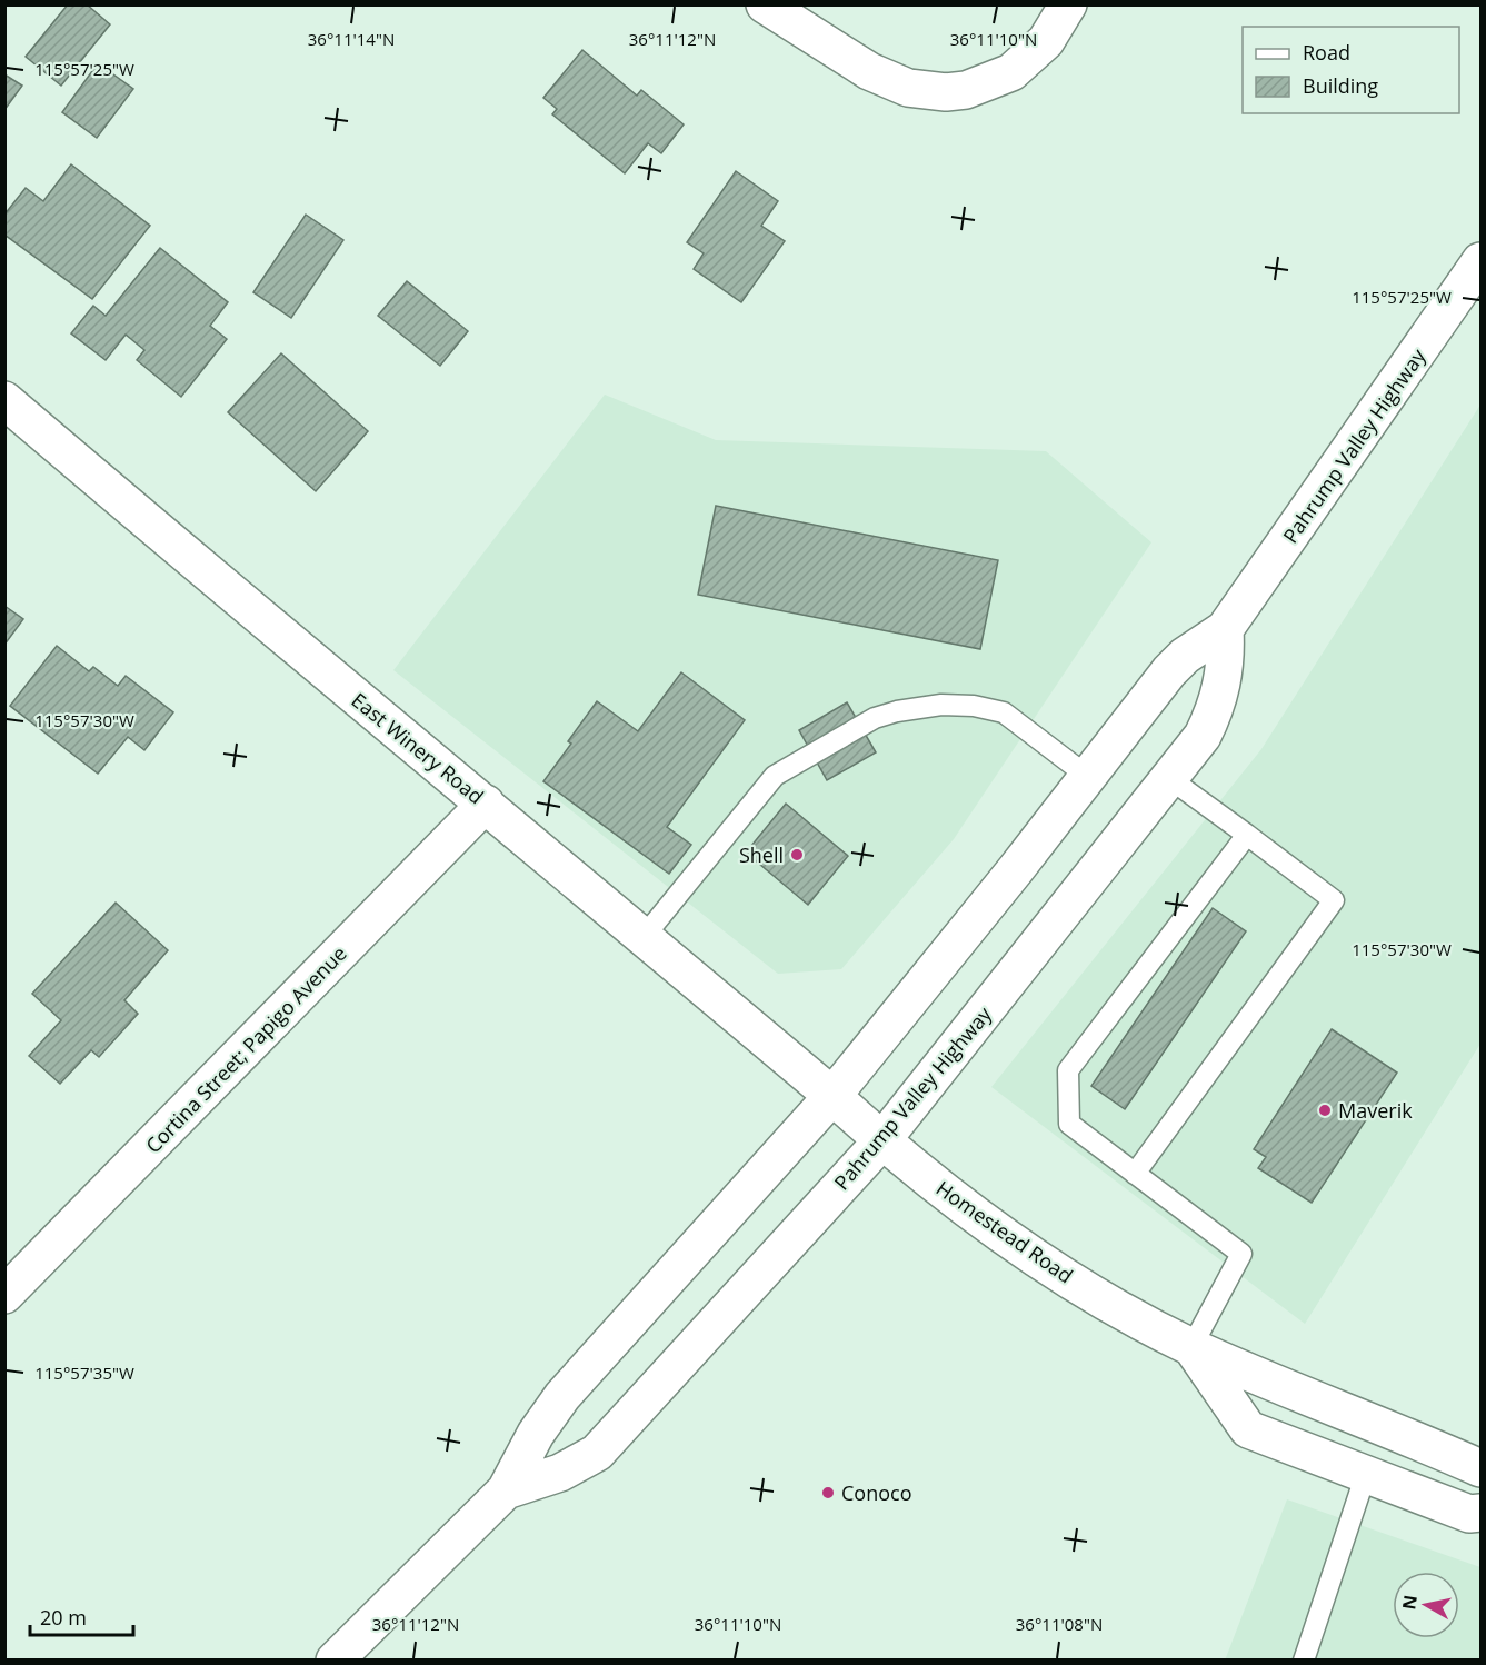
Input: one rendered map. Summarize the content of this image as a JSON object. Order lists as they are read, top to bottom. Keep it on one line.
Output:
{"streets":{"main road":["Pahrump Valley Highway","East Winery Road","Cortina Street; Papigo Avenue","Homestead Road"]},"crossings":[["Pahrump Valley Highway","East Winery Road"],["Pahrump Valley Highway","Homestead Road"],["East Winery Road","Cortina Street; Papigo Avenue"],["East Winery Road","Homestead Road"]],"places":["Shell","Maverik","Conoco"],"legend":["Road","Building"],"scale_bar":"20 m","north":"left","coordinates":["36°11'14\"N","36°11'10\"N","36°11'12\"N","115°57'25\"W","115°57'30\"W","115°57'35\"W","36°11'08\"N"]}
